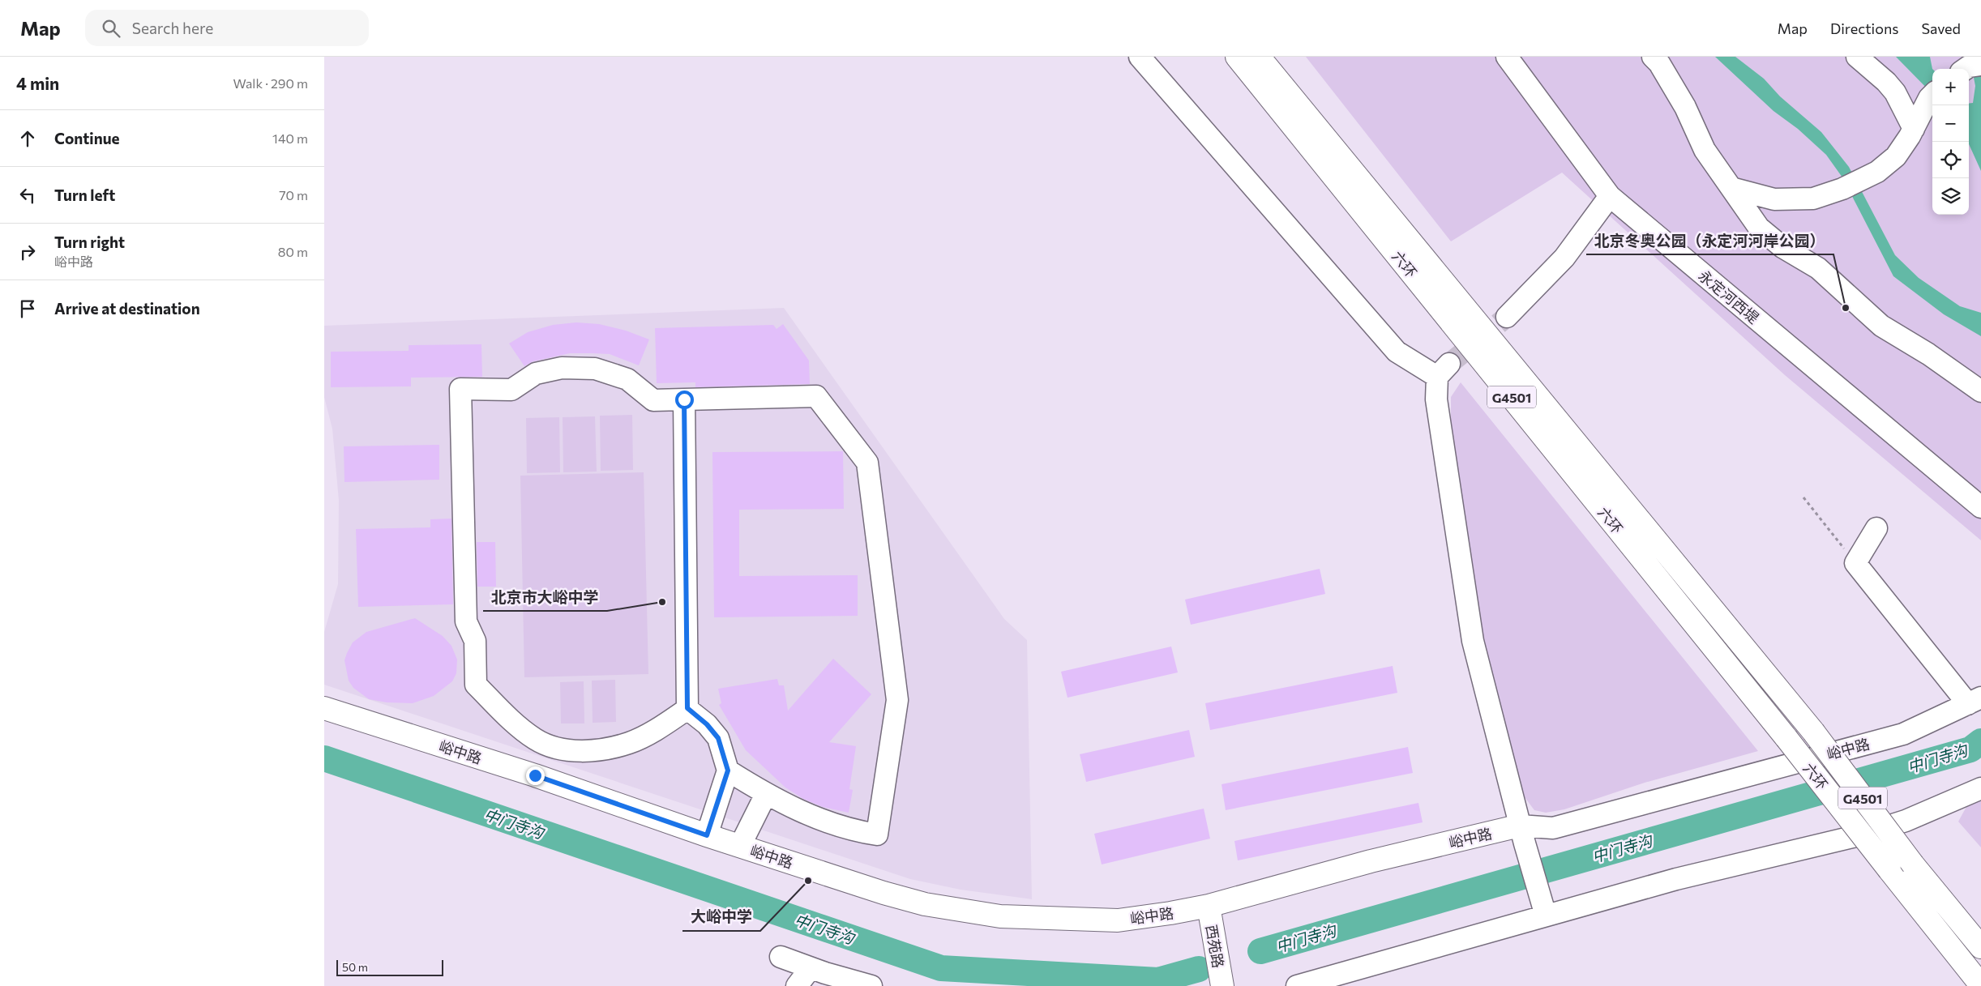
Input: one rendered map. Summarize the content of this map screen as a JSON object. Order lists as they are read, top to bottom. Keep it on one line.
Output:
{"streets":{"main road":["六环","G4501","峪中路","西苑路"],"street":["永定河西堤"]},"crossings":[["峪中路","西苑路"]],"water":["中门寺沟"],"places":["北京冬奥公园（永定河河岸公园）","北京市大峪中学","大峪中学"],"scale_bar":"50 m","page":{"header":"Map","search":"Search here","nav":["Map","Directions","Saved"],"heading":["4 min","Walk · 290 m"],"map_buttons":["+","−"],"list":[["Continue","140 m"],["Turn left","70 m"],["Turn right","峪中路","80 m"],"Arrive at destination"],"scale":"50 m"}}
